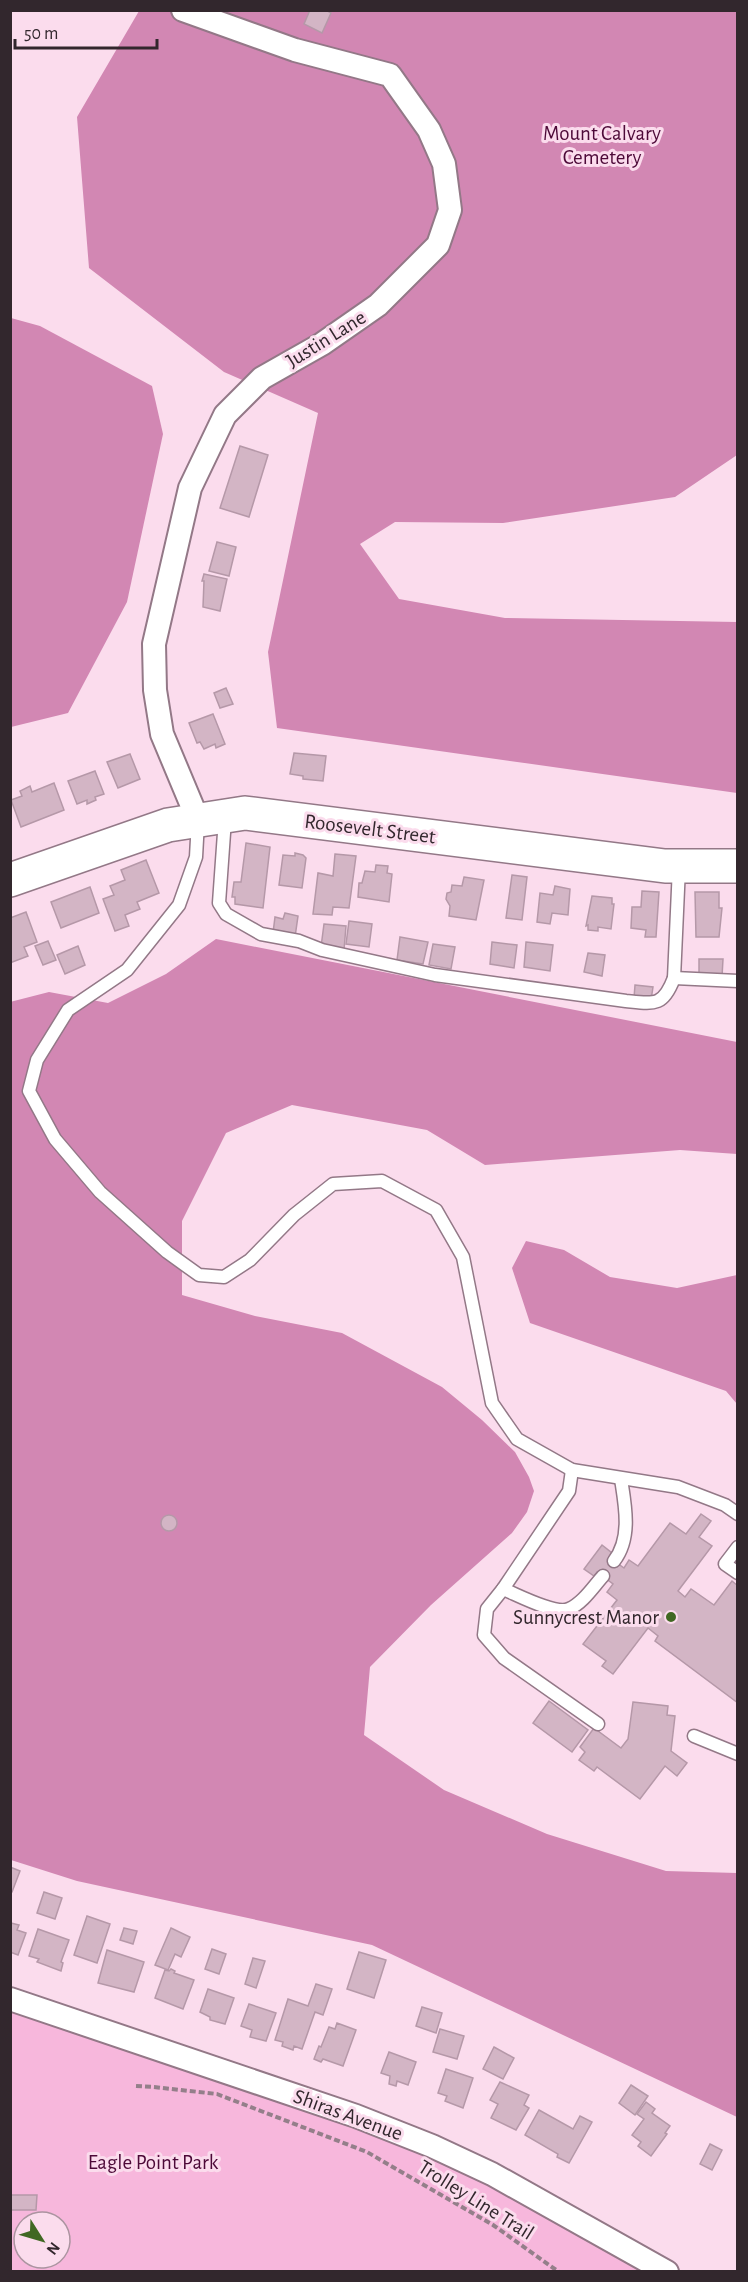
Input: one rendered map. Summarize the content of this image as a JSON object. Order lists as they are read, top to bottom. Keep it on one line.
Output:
{"streets":{"street":["Justin Lane","Roosevelt Street","Shiras Avenue"],"path":["Trolley Line Trail"]},"crossings":[["Justin Lane","Roosevelt Street"]],"parks":["Mount Calvary Cemetery","Eagle Point Park"],"places":["Sunnycrest Manor"],"scale_bar":"50 m","north":"bottom right"}
